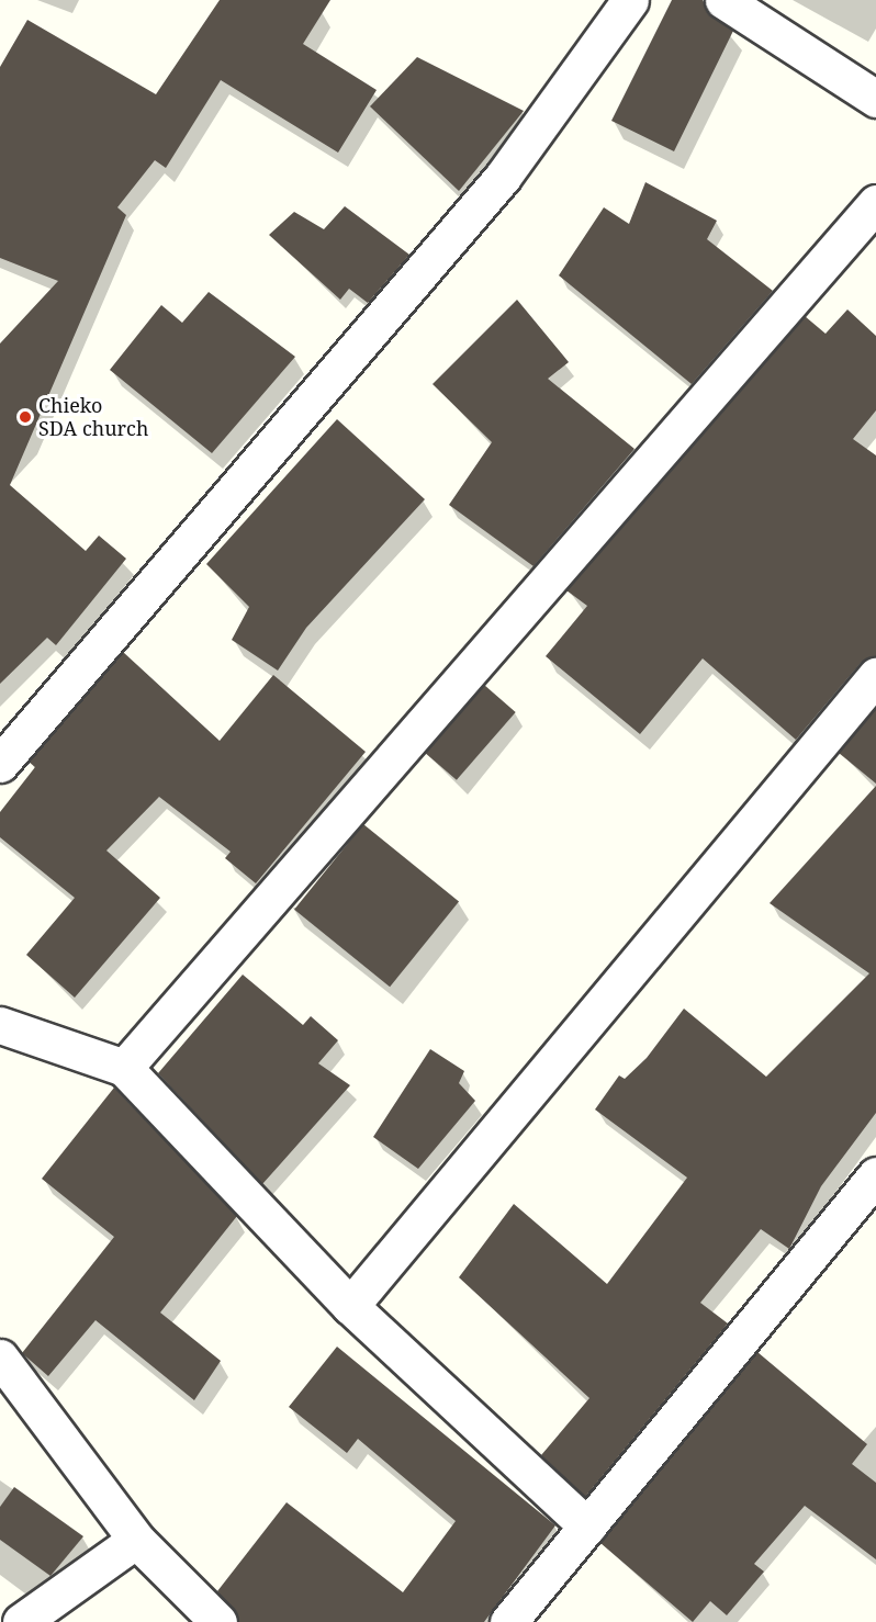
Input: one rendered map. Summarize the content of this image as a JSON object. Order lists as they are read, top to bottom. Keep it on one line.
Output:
{"places":["Chieko SDA church"]}
